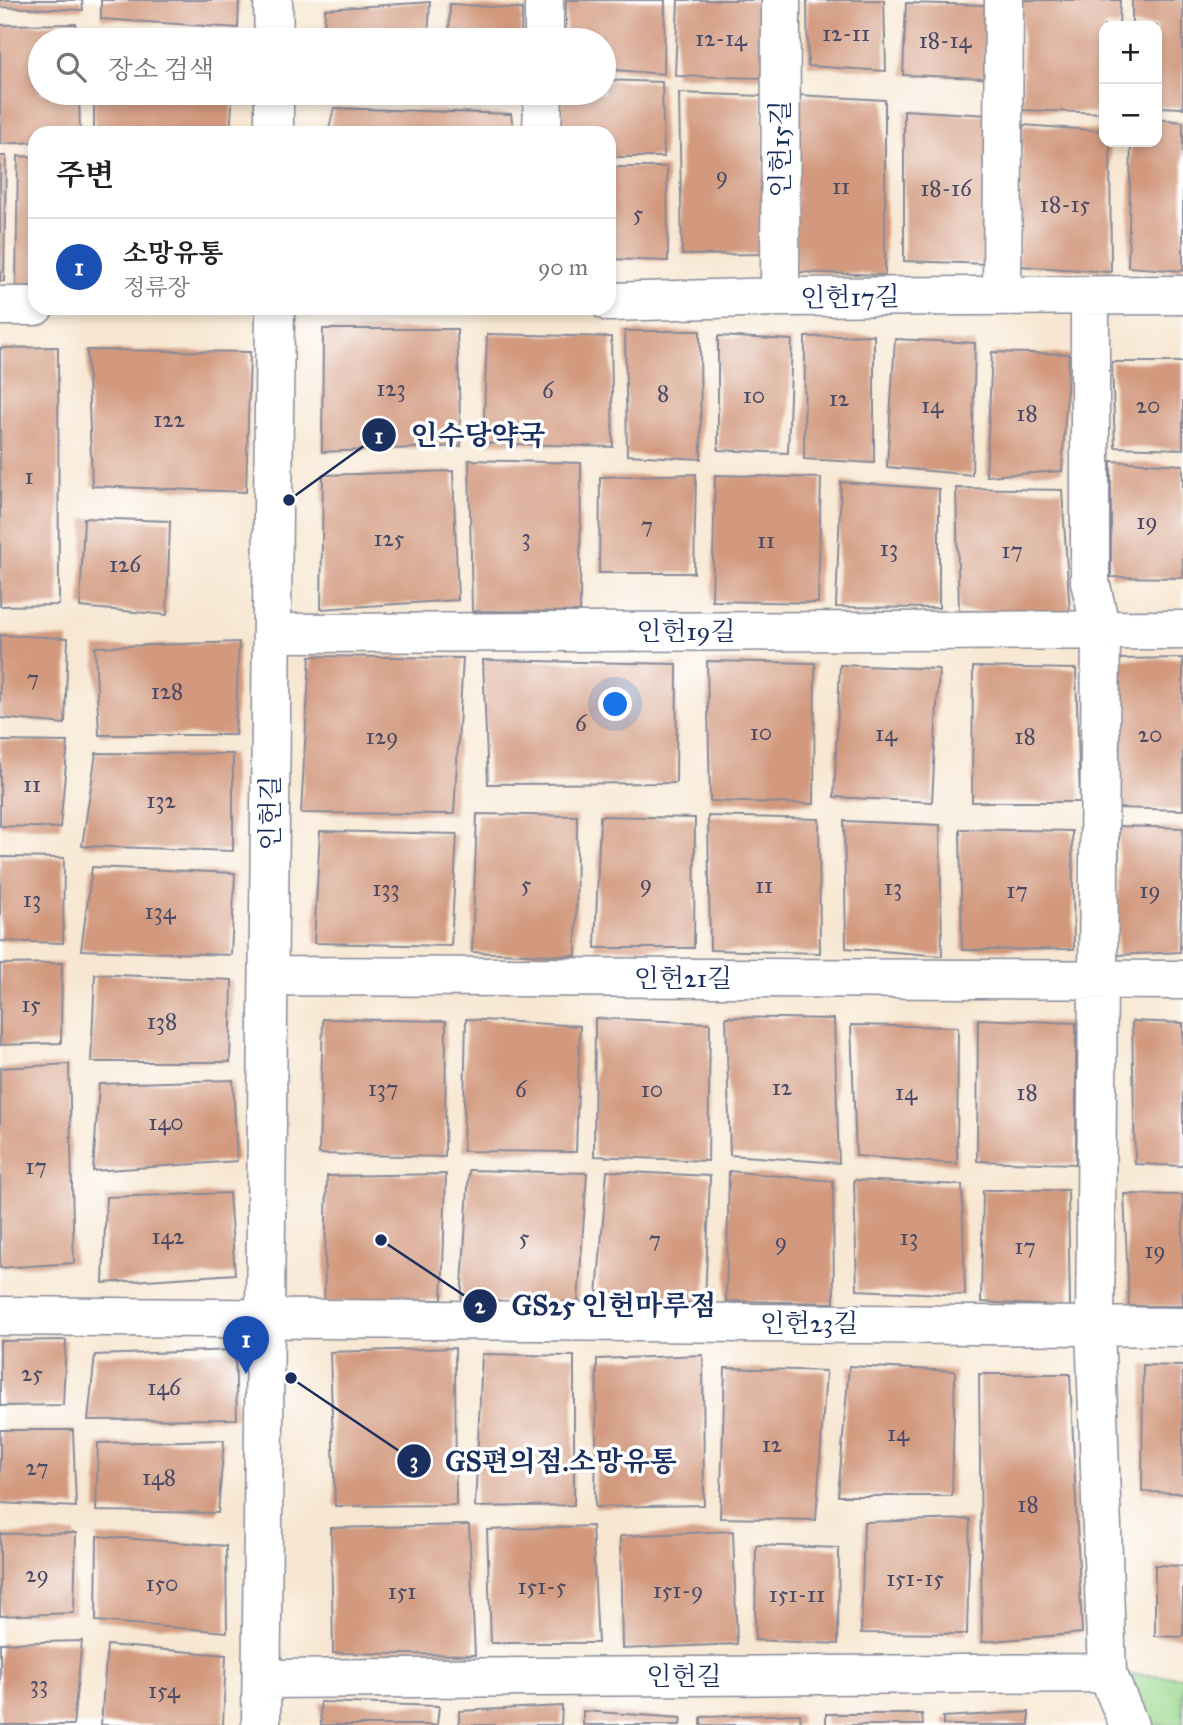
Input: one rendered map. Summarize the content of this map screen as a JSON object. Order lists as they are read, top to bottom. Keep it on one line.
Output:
{"streets":{"street":["인헌15길","인헌17길","인헌19길","인헌길","인헌21길","인헌23길"]},"crossings":[["인헌15길","인헌17길"],["인헌19길","인헌길"],["인헌길","인헌21길"],["인헌길","인헌23길"]],"places":["인수당약국","GS25 인헌마루점","GS편의점.소망유통"],"house_numbers":["12-11","12-14","18-14","9","11","18-16","18-15","5","123","6","8","10","12","14","20","18","122","1","19","7","3","125","11","13","17","126","7","128","6","10","14","20","129","18","11","132","9","5","11","13","133","17","19","13","134","15","138","12","137","6","10","14","18","140","17","142","5","13","7","9","17","19","25","146","14","12","27","148","18","29","151-15","150","151-5","151-9","151","151-11","33","154"],"page":{"map_buttons":["+","−"],"search":"장소 검색","heading":"주변","list":[{"mark":"1","name":"소망유통","note":"정류장","value":"90 m"}],"pins":"1"}}
